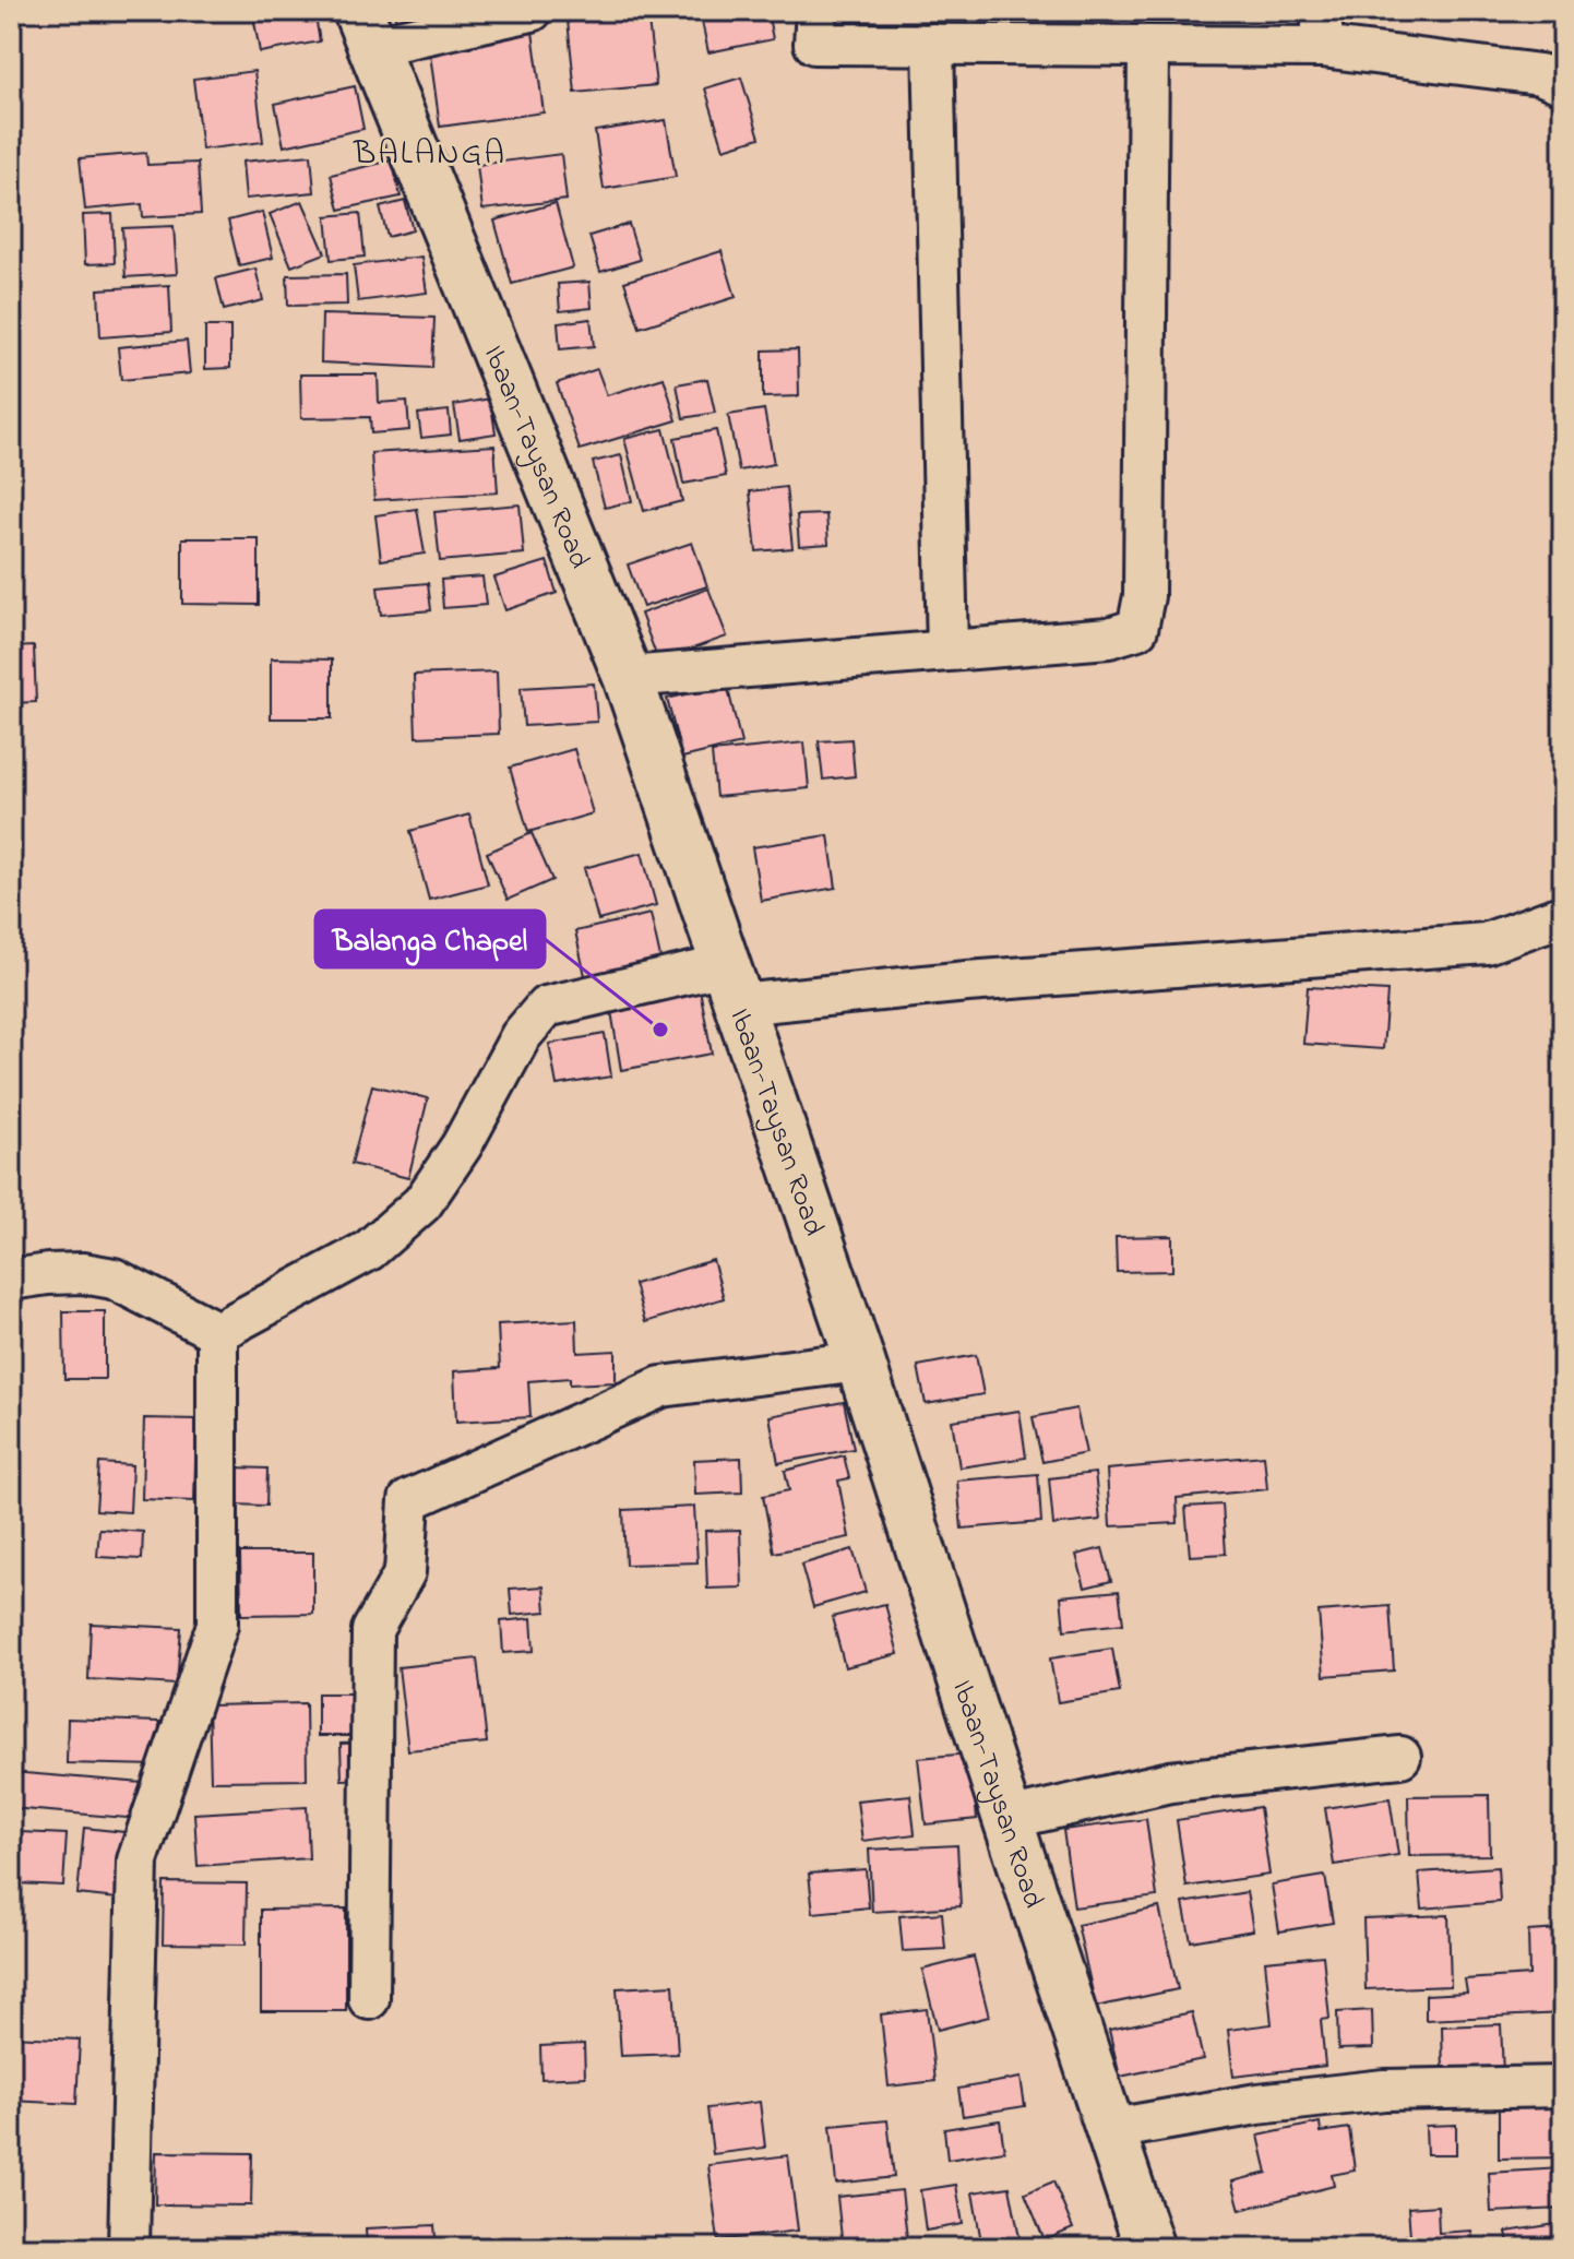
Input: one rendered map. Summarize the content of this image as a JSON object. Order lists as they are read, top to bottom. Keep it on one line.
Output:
{"streets":{"main road":["Ibaan-Taysan Road"]},"districts":["BALANGA"],"places":["Balanga Chapel"]}
